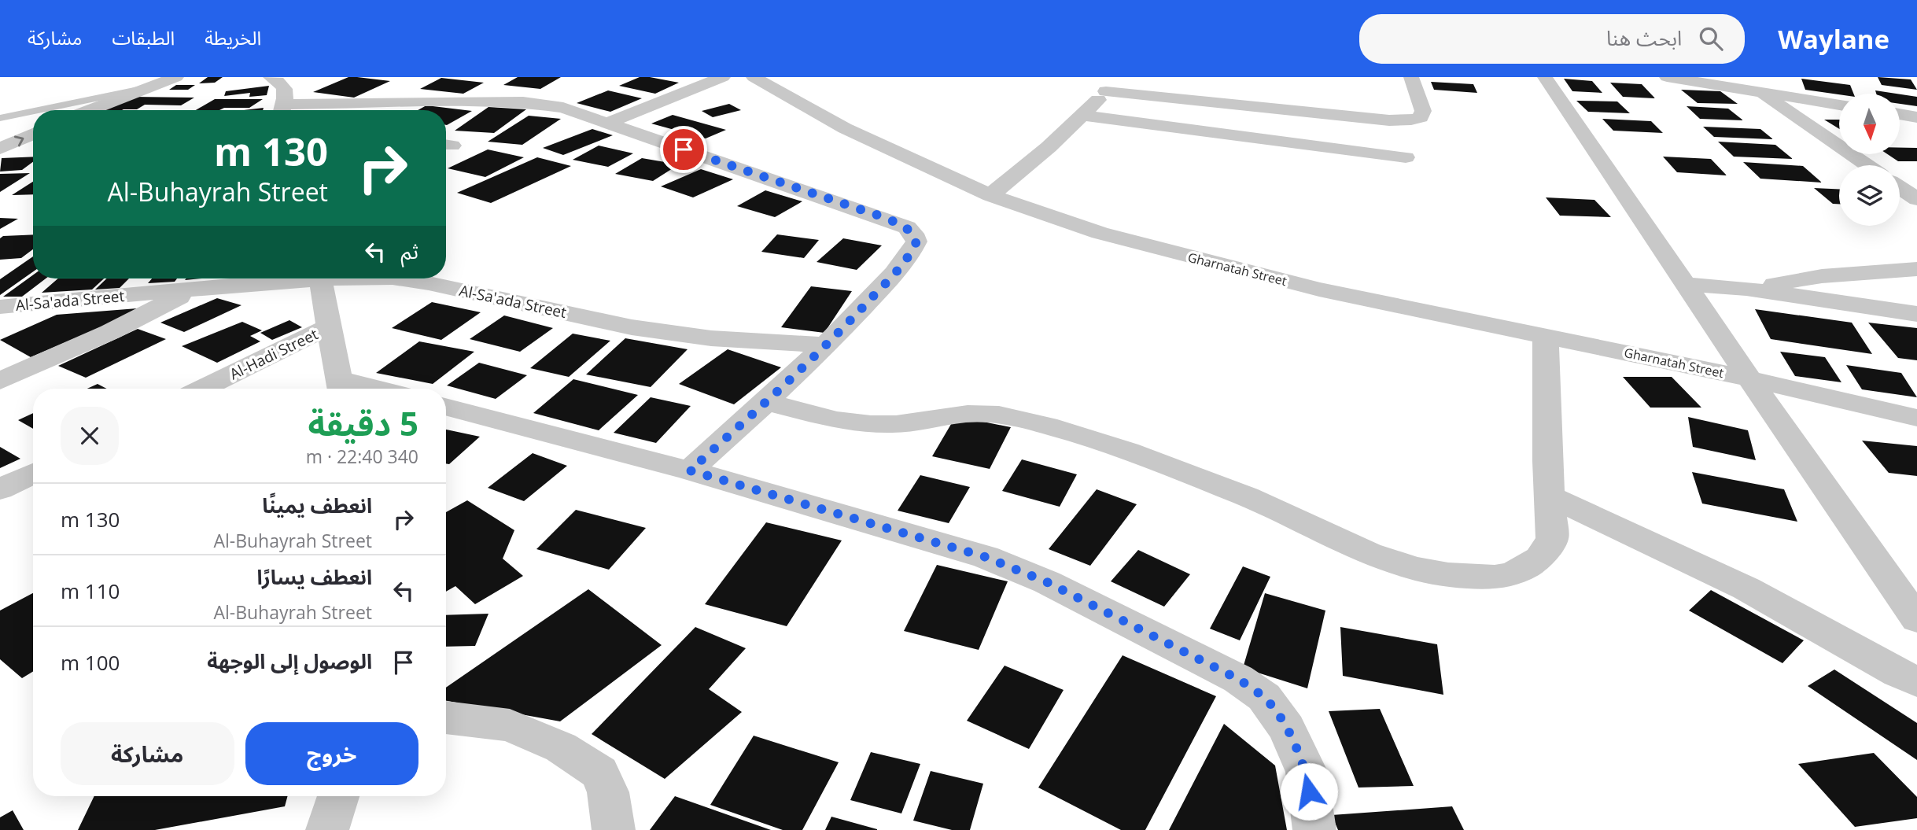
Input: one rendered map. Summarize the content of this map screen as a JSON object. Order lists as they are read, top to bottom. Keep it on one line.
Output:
{"streets":{"street":["Gharnatah Street","Al-Sa'ada Street","Al-Hadi Street"]},"north":"bottom","page":{"header":"Waylane","search":"ابحث هنا","nav":["الخريطة","الطبقات","مشاركة"],"turn":["130 m","Al-Buhayrah Street"],"then":"ثم","heading":["5 دقيقة","340 m · 22:40"],"list":[{"name":"انعطف يمينًا","note":"Al-Buhayrah Street","value":"130 m"},{"name":"انعطف يسارًا","note":"Al-Buhayrah Street","value":"110 m"},{"name":"الوصول إلى الوجهة","value":"100 m"}],"buttons":["خروج","مشاركة"]}}
